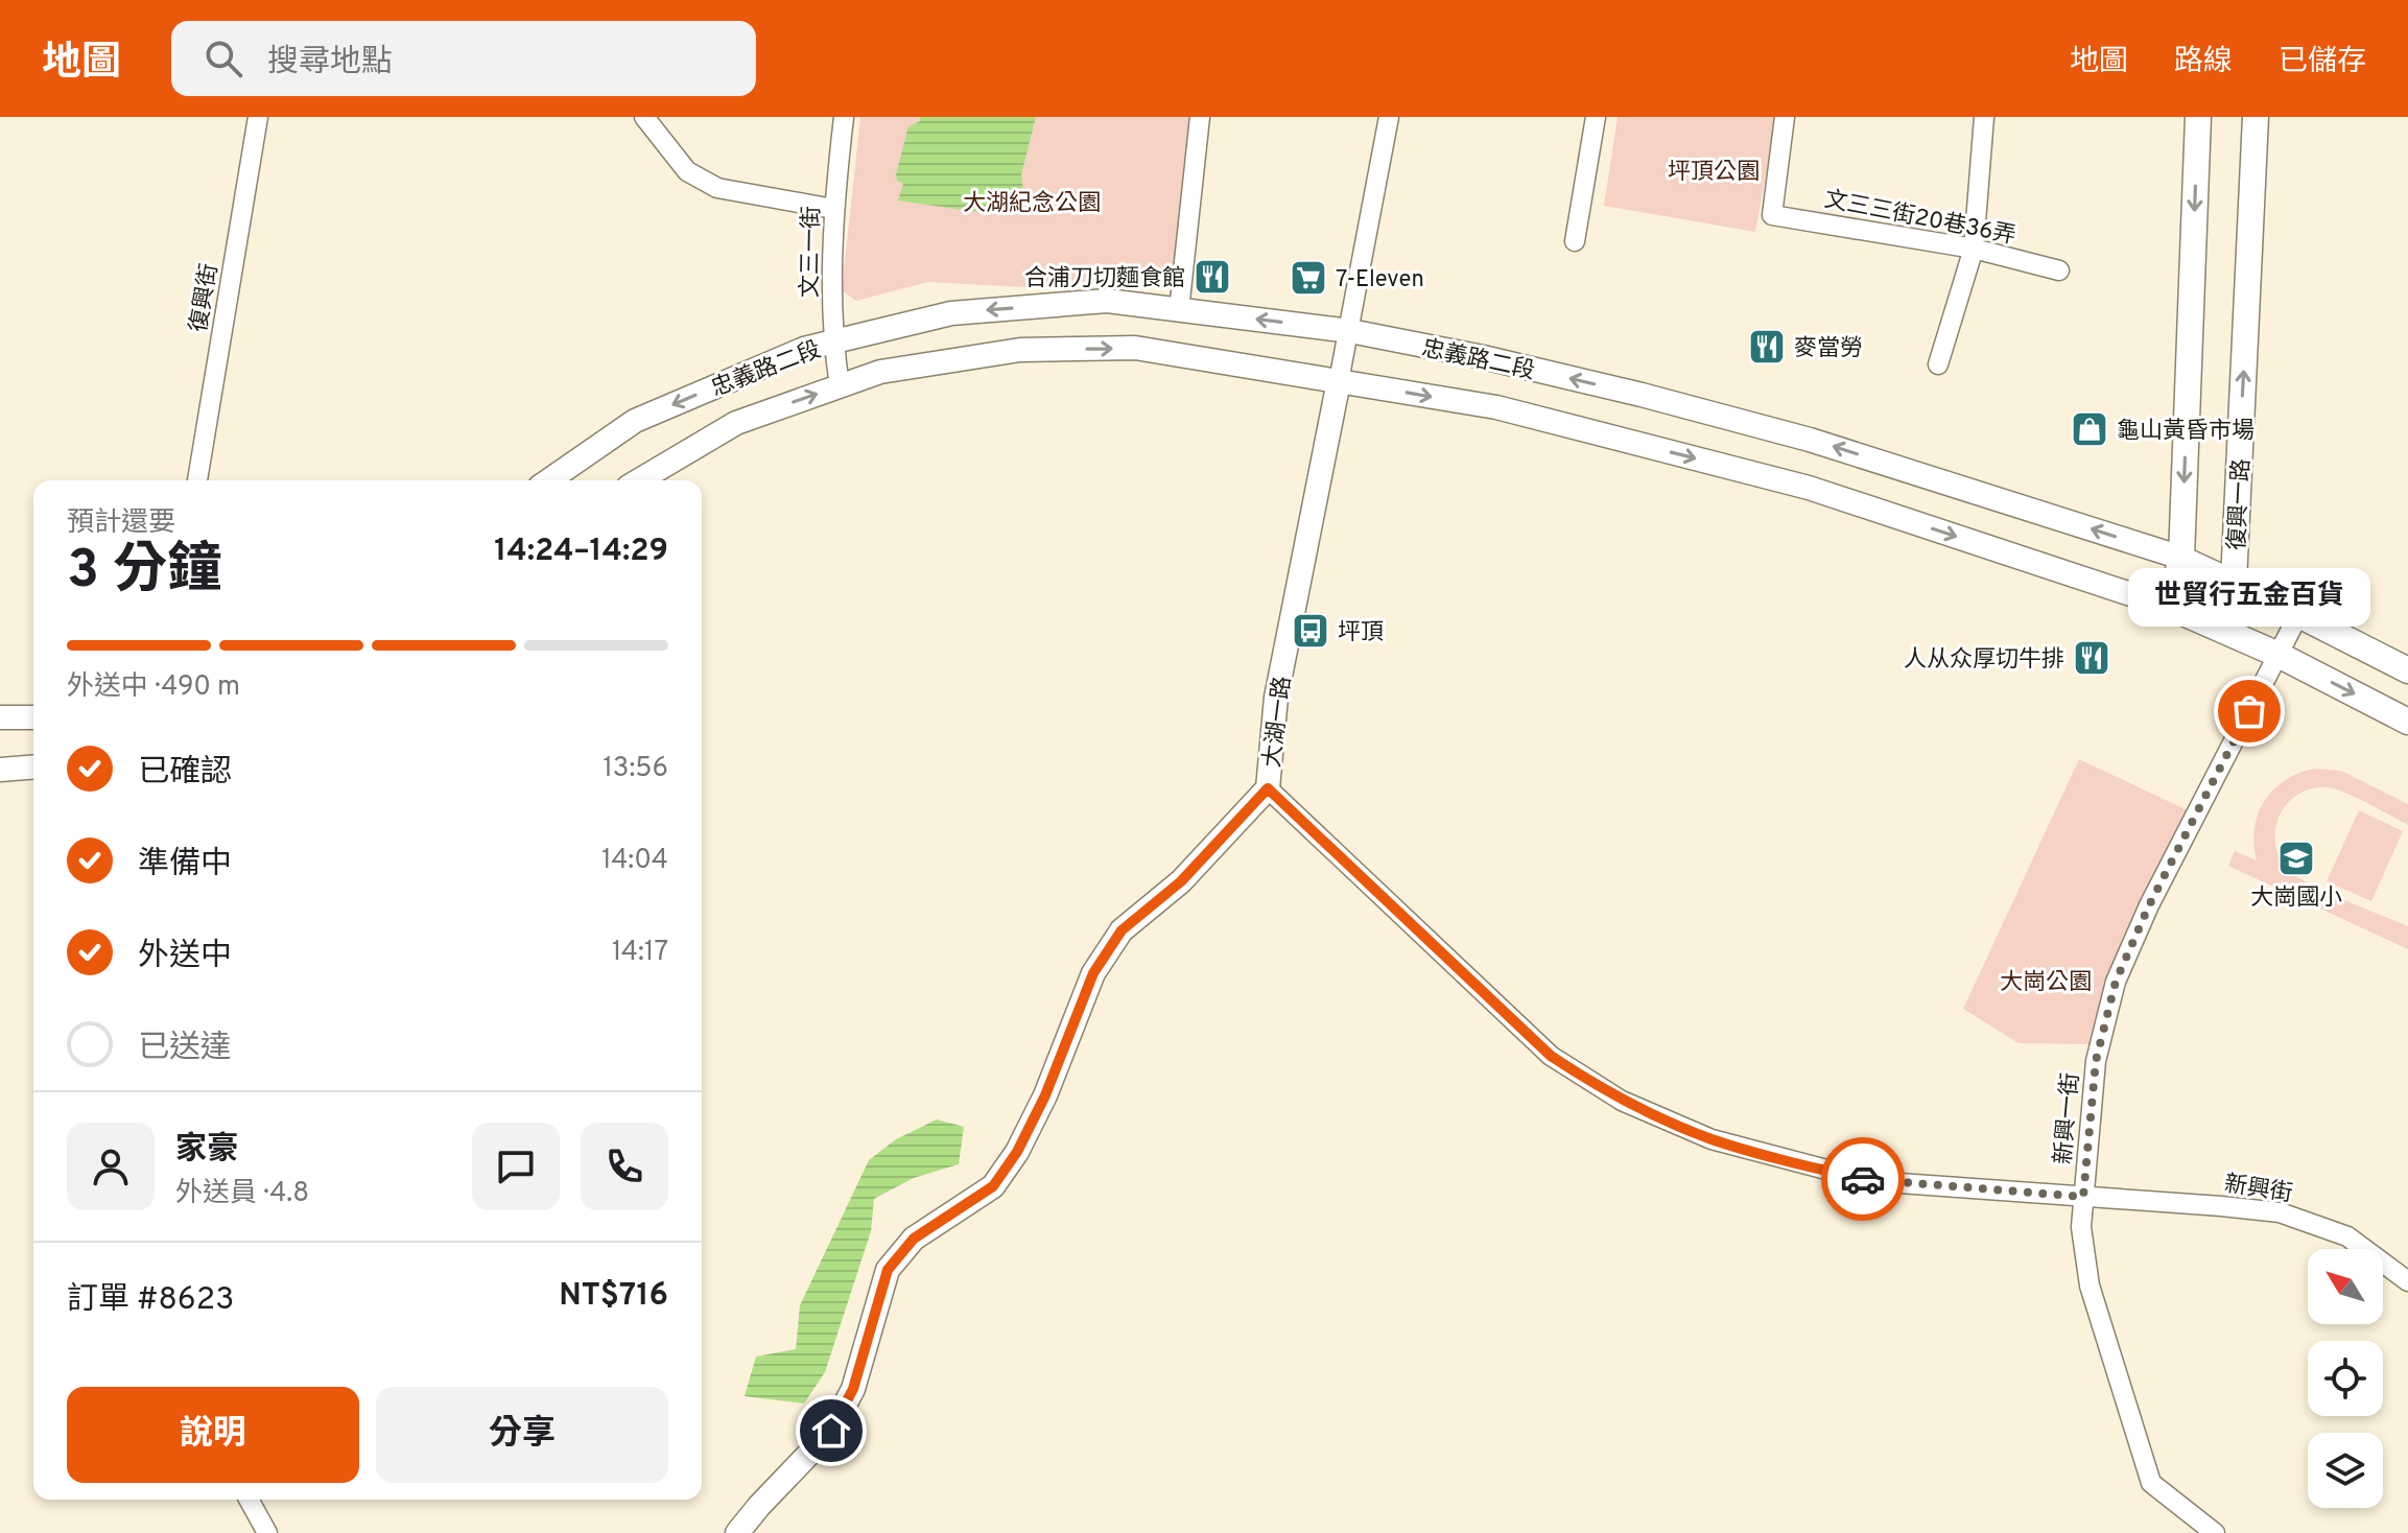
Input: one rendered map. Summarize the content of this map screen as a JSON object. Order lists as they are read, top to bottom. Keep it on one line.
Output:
{"streets":{"main road":["忠義路二段","復興一路"],"street":["文三三街20巷36弄","文三一街","復興街","大湖一路","新興一街","新興街"]},"crossings":[["文三一街","忠義路二段"],["忠義路二段","復興一路"],["忠義路二段","大湖一路"],["忠義路二段","新興一街"],["大湖一路","新興一街"],["大湖一路","新興街"],["新興一街","新興街"]],"parks":["坪頂公園","大湖紀念公園","大崗公園"],"places":{"restaurant":["合浦刀切麵食館","麥當勞","人从众厚切牛排"],"supermarket":["7-Eleven"],"shop":["龜山黃昏市場"],"bus stop":["坪頂"],"other":["世貿行五金百貨"],"school or university":["大崗國小"]},"north":"top left","page":{"header":"地圖","search":"搜尋地點","nav":["地圖","路線","已儲存"],"heading":["3 分鐘","預計還要","14:24–14:29"],"panel":["家豪","外送員 · 4.8","訂單 #8623","NT$716"],"bubble":"世貿行五金百貨","bar":"外送中 · 490 m","list":[["已確認","13:56"],["準備中","14:04"],["外送中","14:17"],"已送達"],"buttons":["說明","分享"]}}
